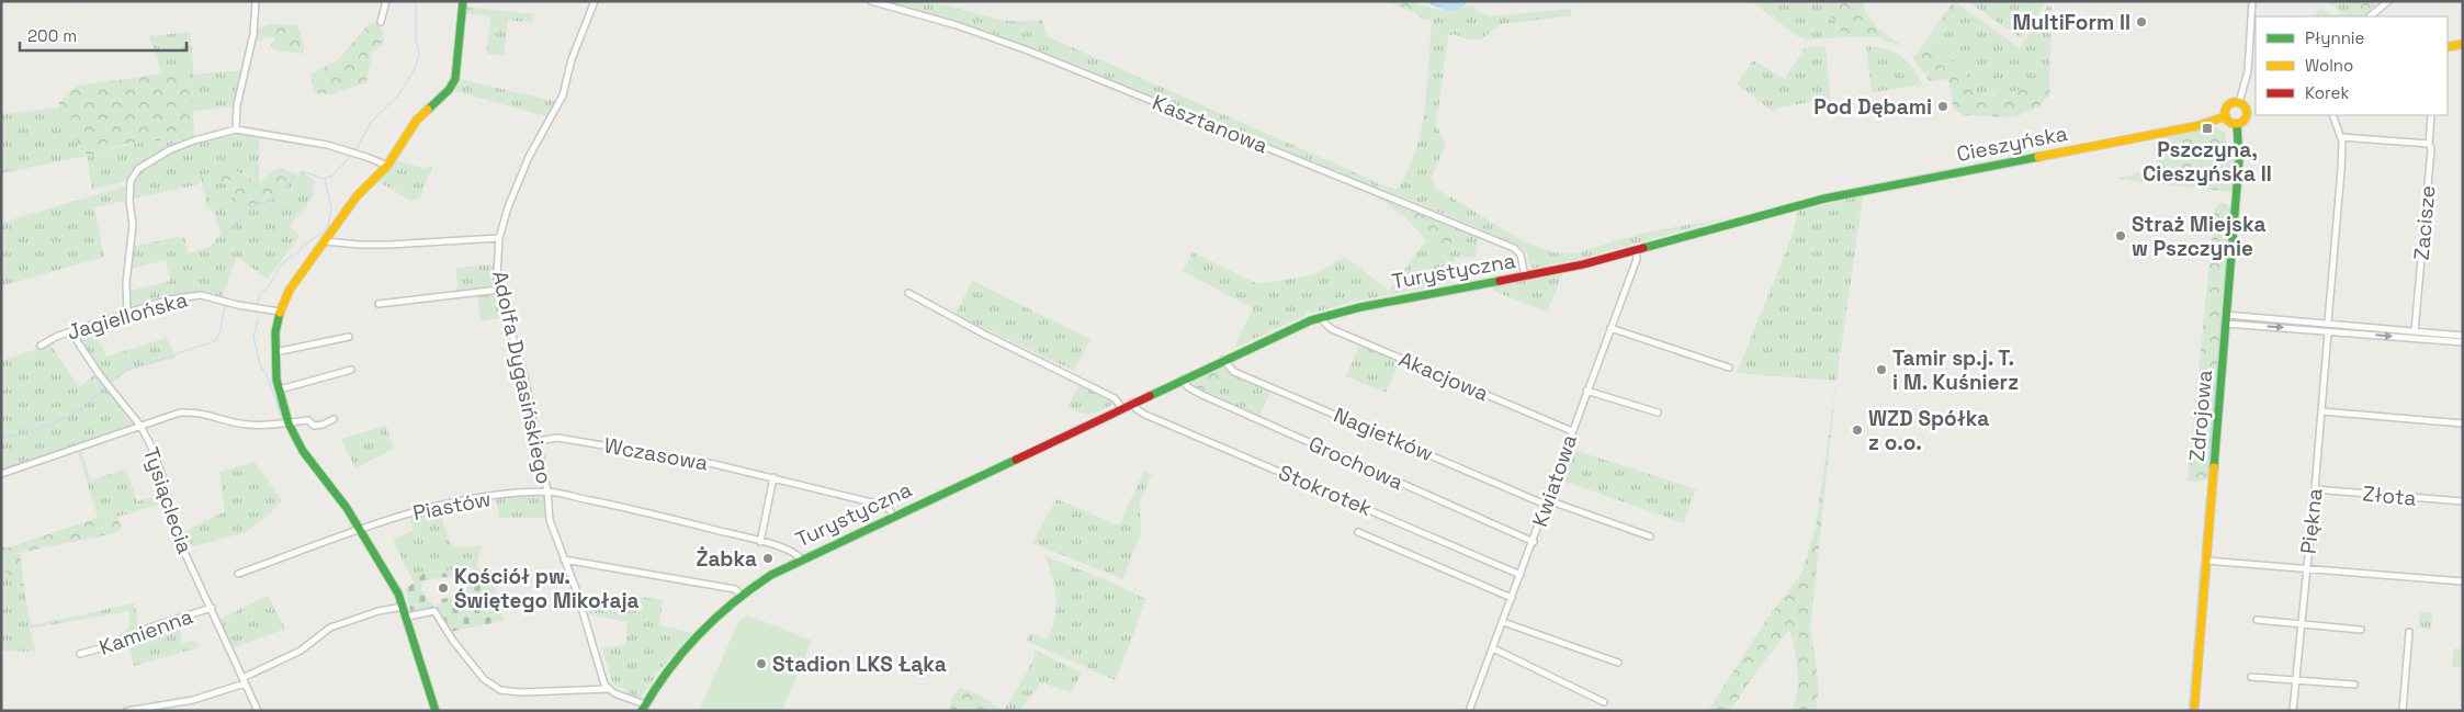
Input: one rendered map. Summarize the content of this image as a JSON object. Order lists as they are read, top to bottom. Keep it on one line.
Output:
{"streets":{"main road":["Cieszyńska","Turystyczna","Zdrojowa"],"street":["Kasztanowa","Zacisze","Jagiellońska","Akacjowa","Adolfa Dygasińskiego","Nagietków","Wczasowa","Grochowa","Kwiatowa","Stokrotek","Złota","Tysiąclecia","Piastów","Piękna","Kamienna"]},"crossings":[["Kasztanowa","Turystyczna"],["Cieszyńska","Turystyczna"],["Cieszyńska","Zdrojowa"],["Turystyczna","Akacjowa"],["Turystyczna","Nagietków"],["Turystyczna","Wczasowa"],["Turystyczna","Grochowa"],["Turystyczna","Kwiatowa"],["Turystyczna","Stokrotek"],["Jagiellońska","Tysiąclecia"],["Akacjowa","Kwiatowa"],["Adolfa Dygasińskiego","Wczasowa"],["Adolfa Dygasińskiego","Piastów"],["Nagietków","Kwiatowa"],["Grochowa","Kwiatowa"],["Kwiatowa","Stokrotek"],["Złota","Piękna"],["Tysiąclecia","Kamienna"]],"places":{"other":["MultiForm II","Pod Dębami","Straż Miejska w Pszczynie","Tamir sp.j. T. i M. Kuśnierz","WZD Spółka z o.o.","Żabka","Kościół pw. Świętego Mikołaja","Stadion LKS Łąka"],"transit":["Pszczyna, Cieszyńska II"]},"legend":["Płynnie","Wolno","Korek"],"scale_bar":"200 m"}
